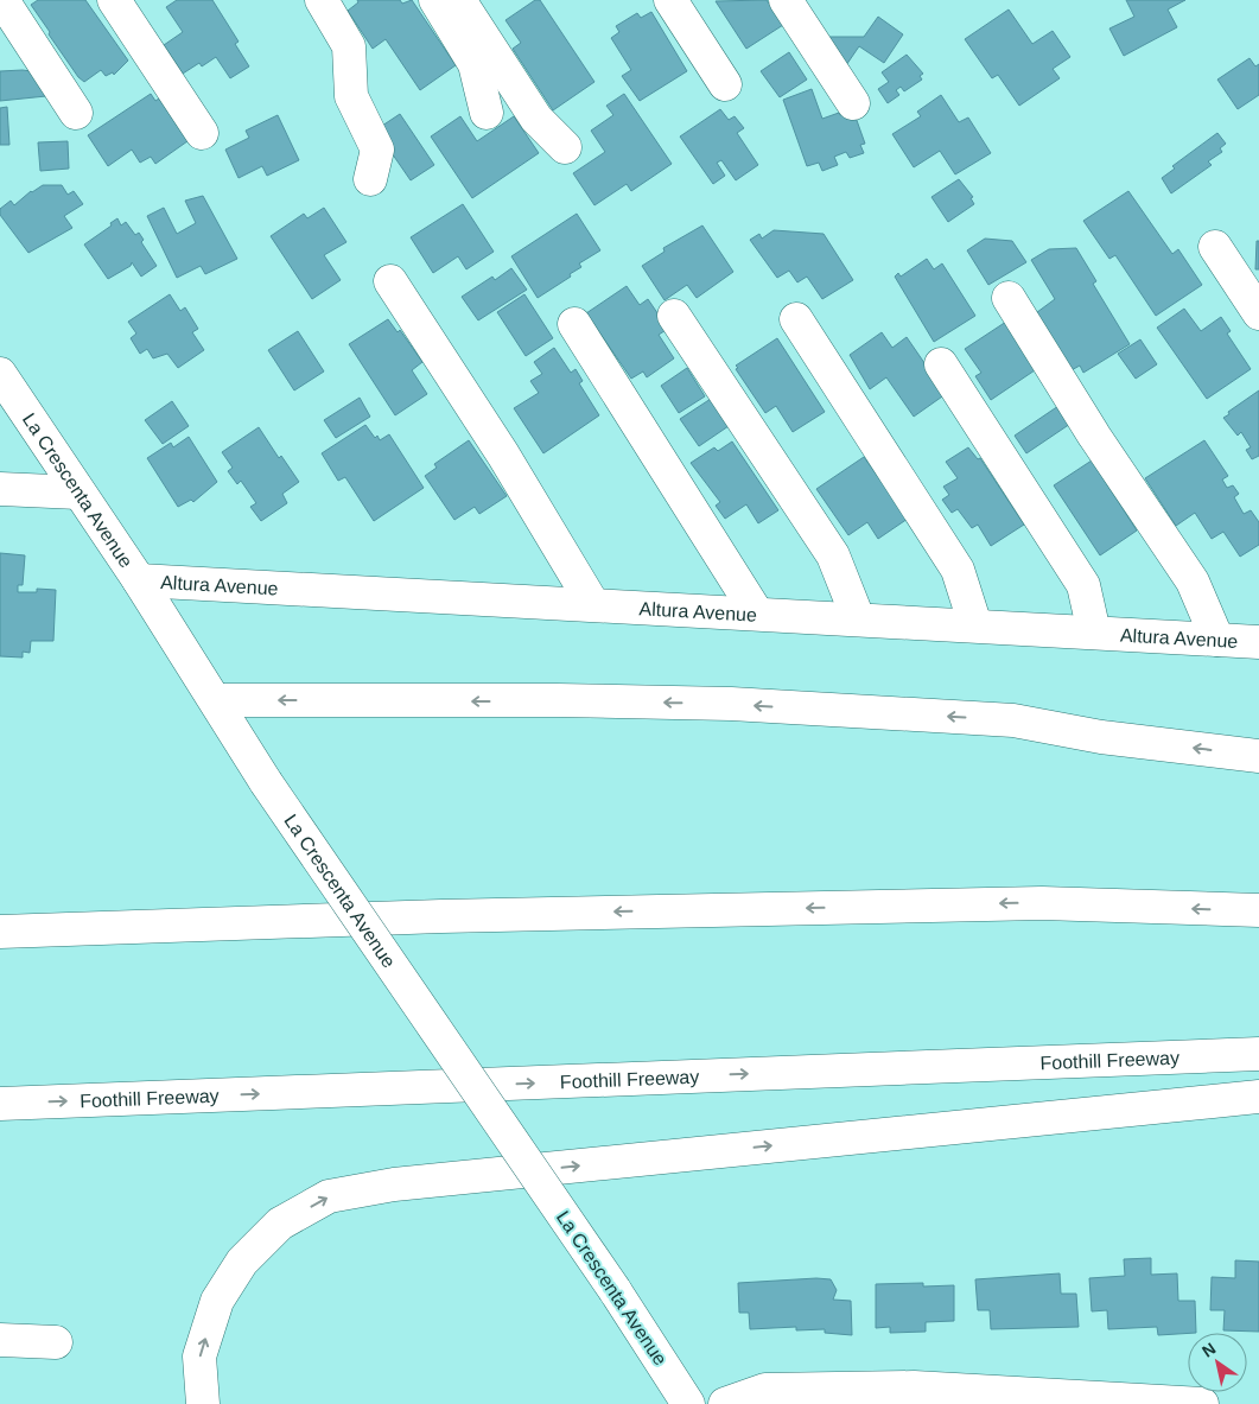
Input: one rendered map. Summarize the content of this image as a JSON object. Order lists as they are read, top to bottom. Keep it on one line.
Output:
{"streets":{"main road":["La Crescenta Avenue","Altura Avenue","Foothill Freeway"]},"crossings":[["La Crescenta Avenue","Altura Avenue"]],"north":"top left"}
